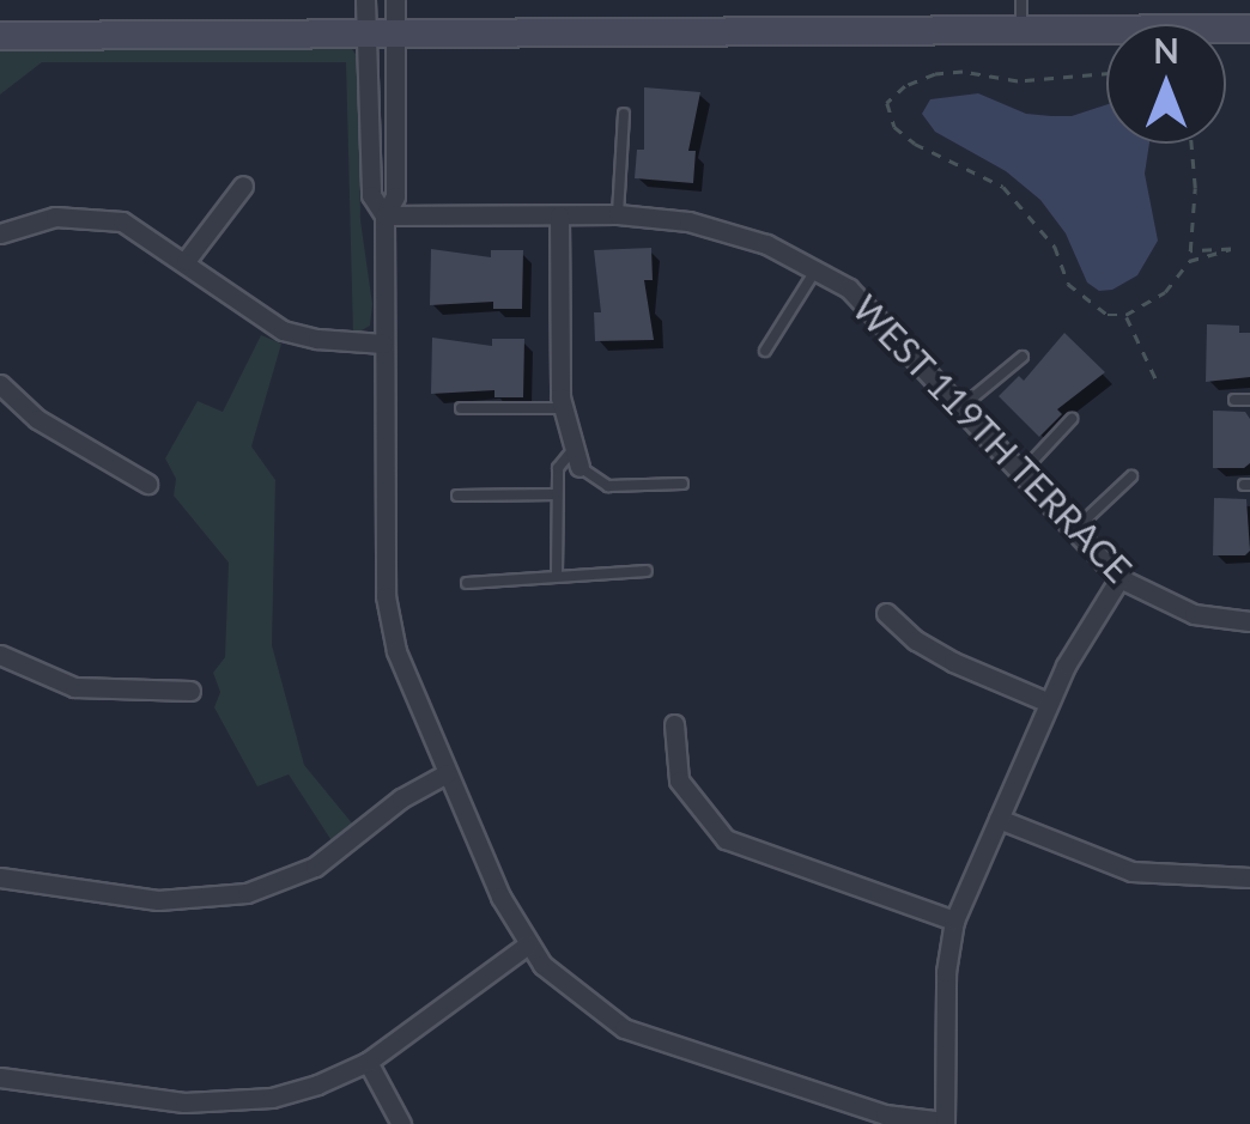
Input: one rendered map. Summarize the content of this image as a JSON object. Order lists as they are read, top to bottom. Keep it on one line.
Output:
{"streets":{"street":["WEST 119TH TERRACE"]},"north":"top"}
